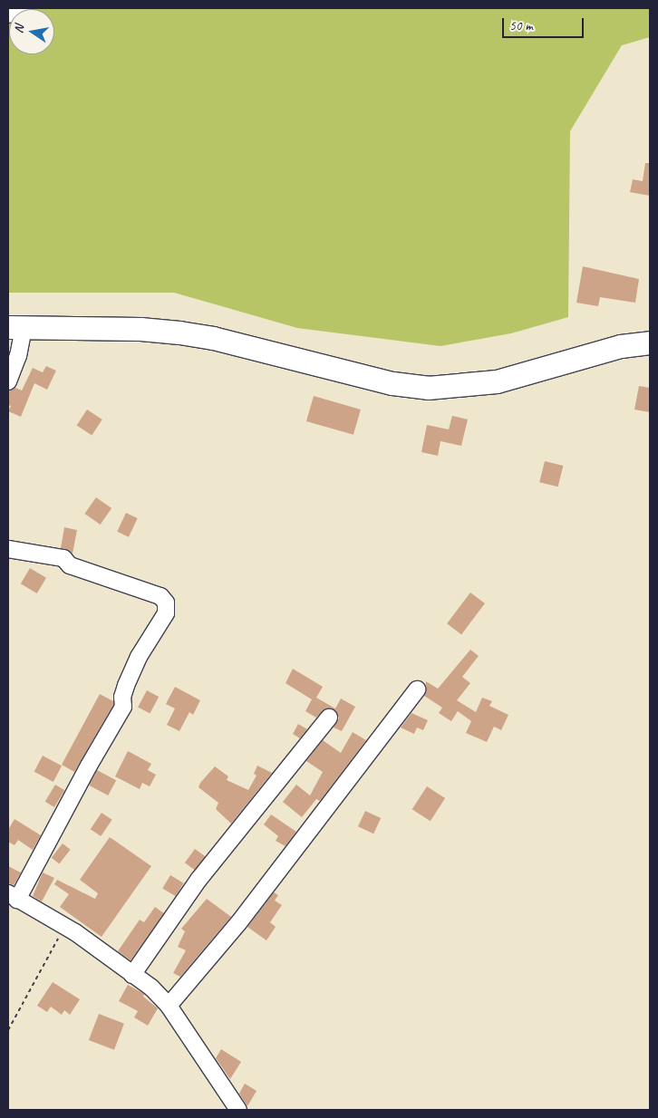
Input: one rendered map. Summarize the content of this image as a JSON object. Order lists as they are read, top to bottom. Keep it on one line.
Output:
{"scale_bar":"50 m","north":"left"}
